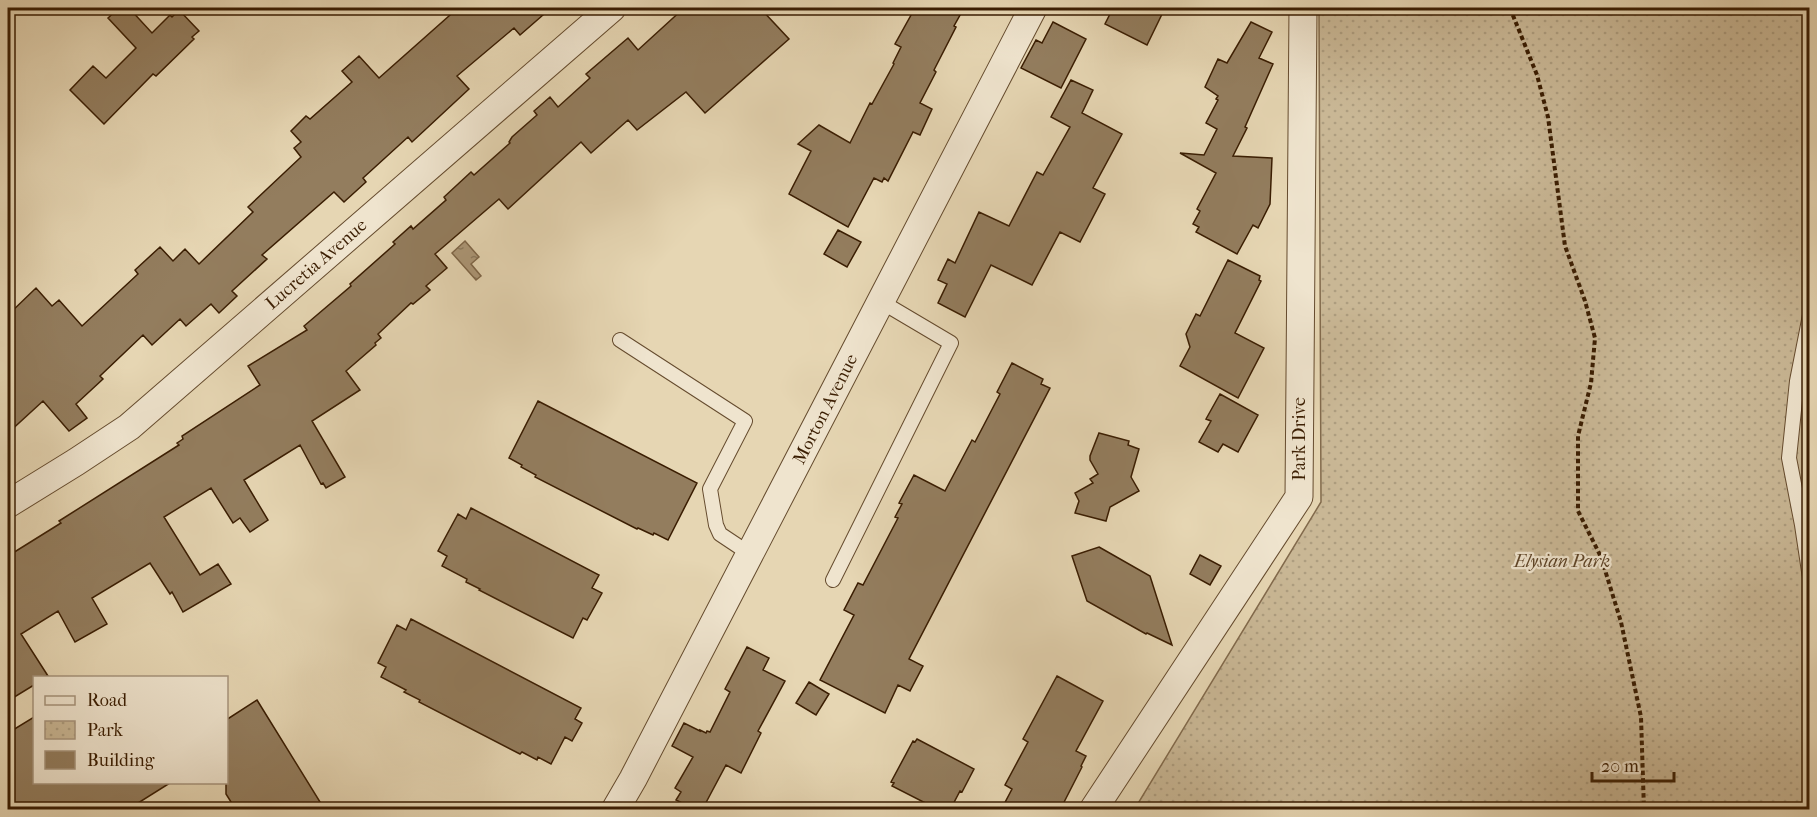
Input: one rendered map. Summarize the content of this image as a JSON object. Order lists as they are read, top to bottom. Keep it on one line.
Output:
{"streets":{"street":["Lucretia Avenue","Morton Avenue","Park Drive"]},"parks":["Elysian Park"],"legend":["Road","Park","Building"],"scale_bar":"20 m"}
